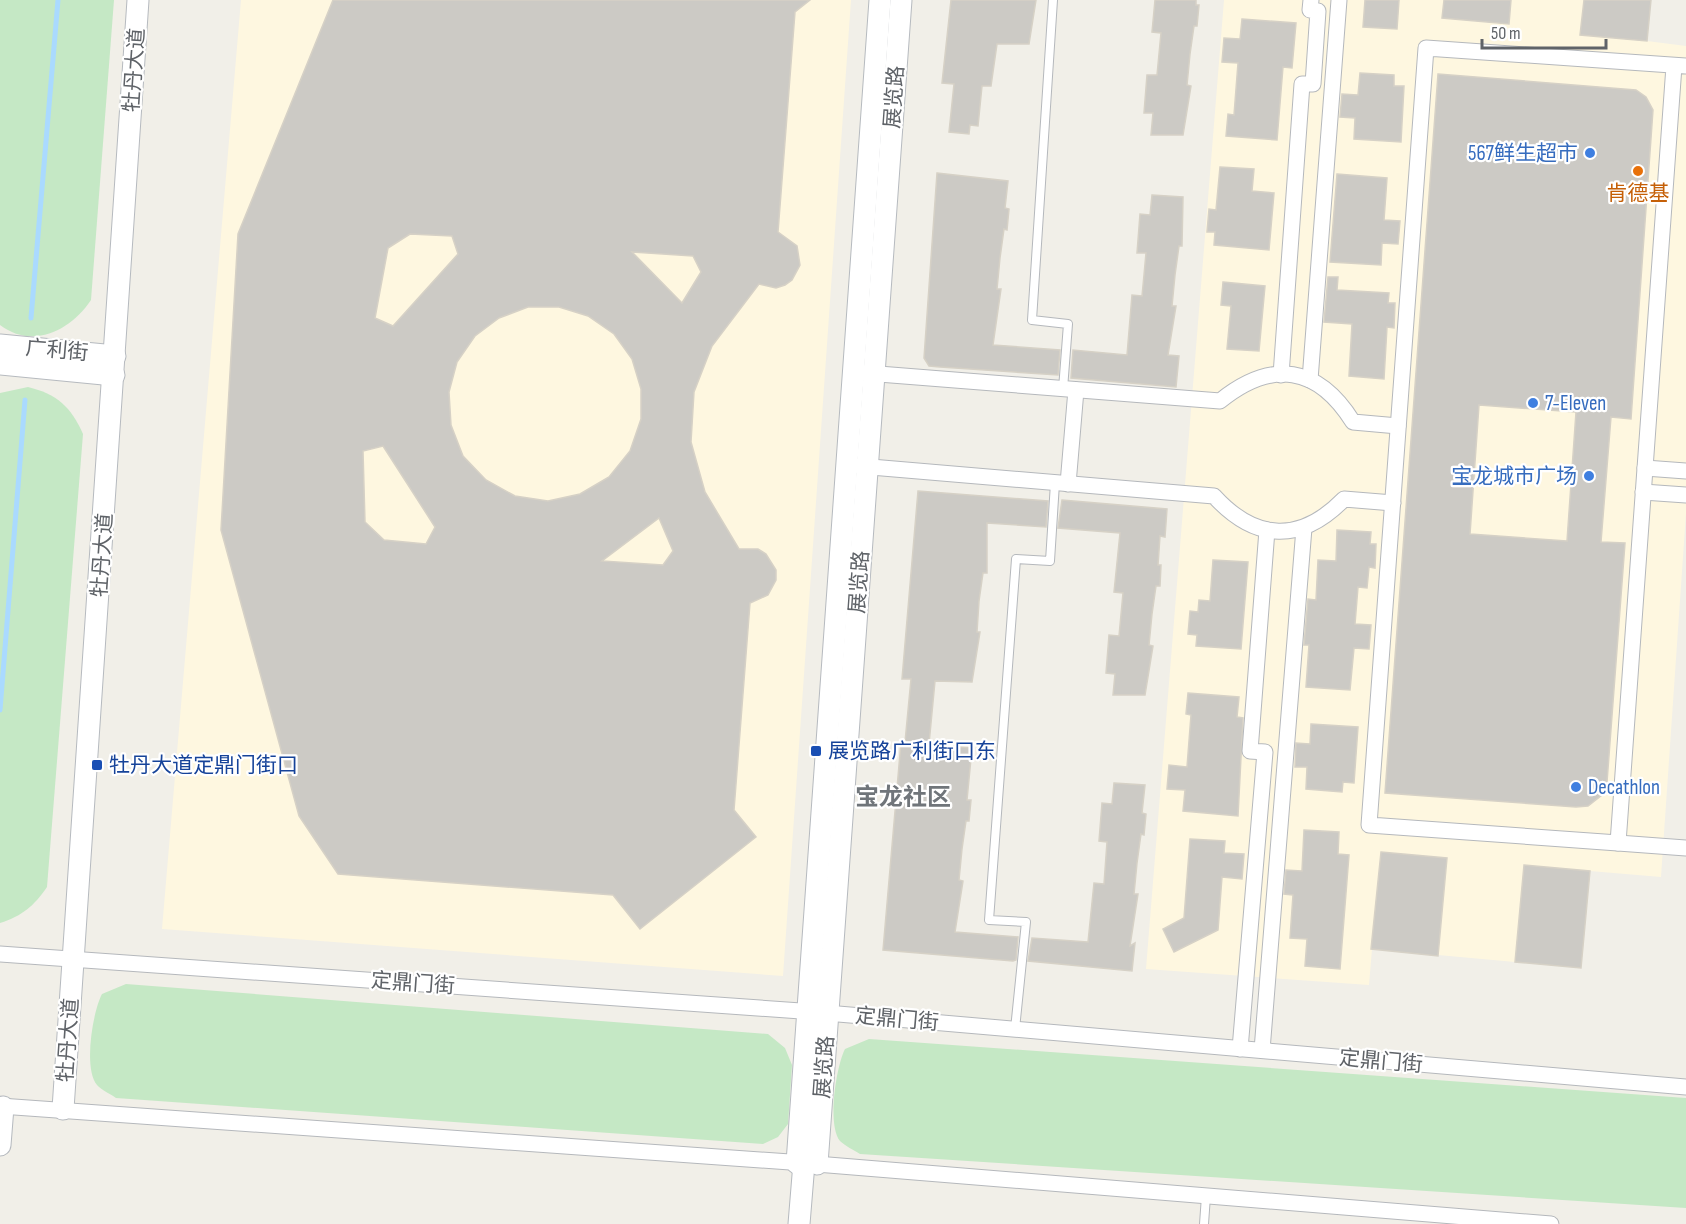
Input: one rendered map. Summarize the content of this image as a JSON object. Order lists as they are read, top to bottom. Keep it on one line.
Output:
{"streets":{"street":["牡丹大道","展览路","广利街","定鼎门街"]},"crossings":[["牡丹大道","广利街"],["牡丹大道","定鼎门街"],["展览路","定鼎门街"]],"districts":["宝龙社区"],"places":{"other":["567鲜生超市","肯德基","7-Eleven","宝龙城市广场","Decathlon"],"transit":["展览路广利街口东","牡丹大道定鼎门街口"]},"scale_bar":"50 m"}
